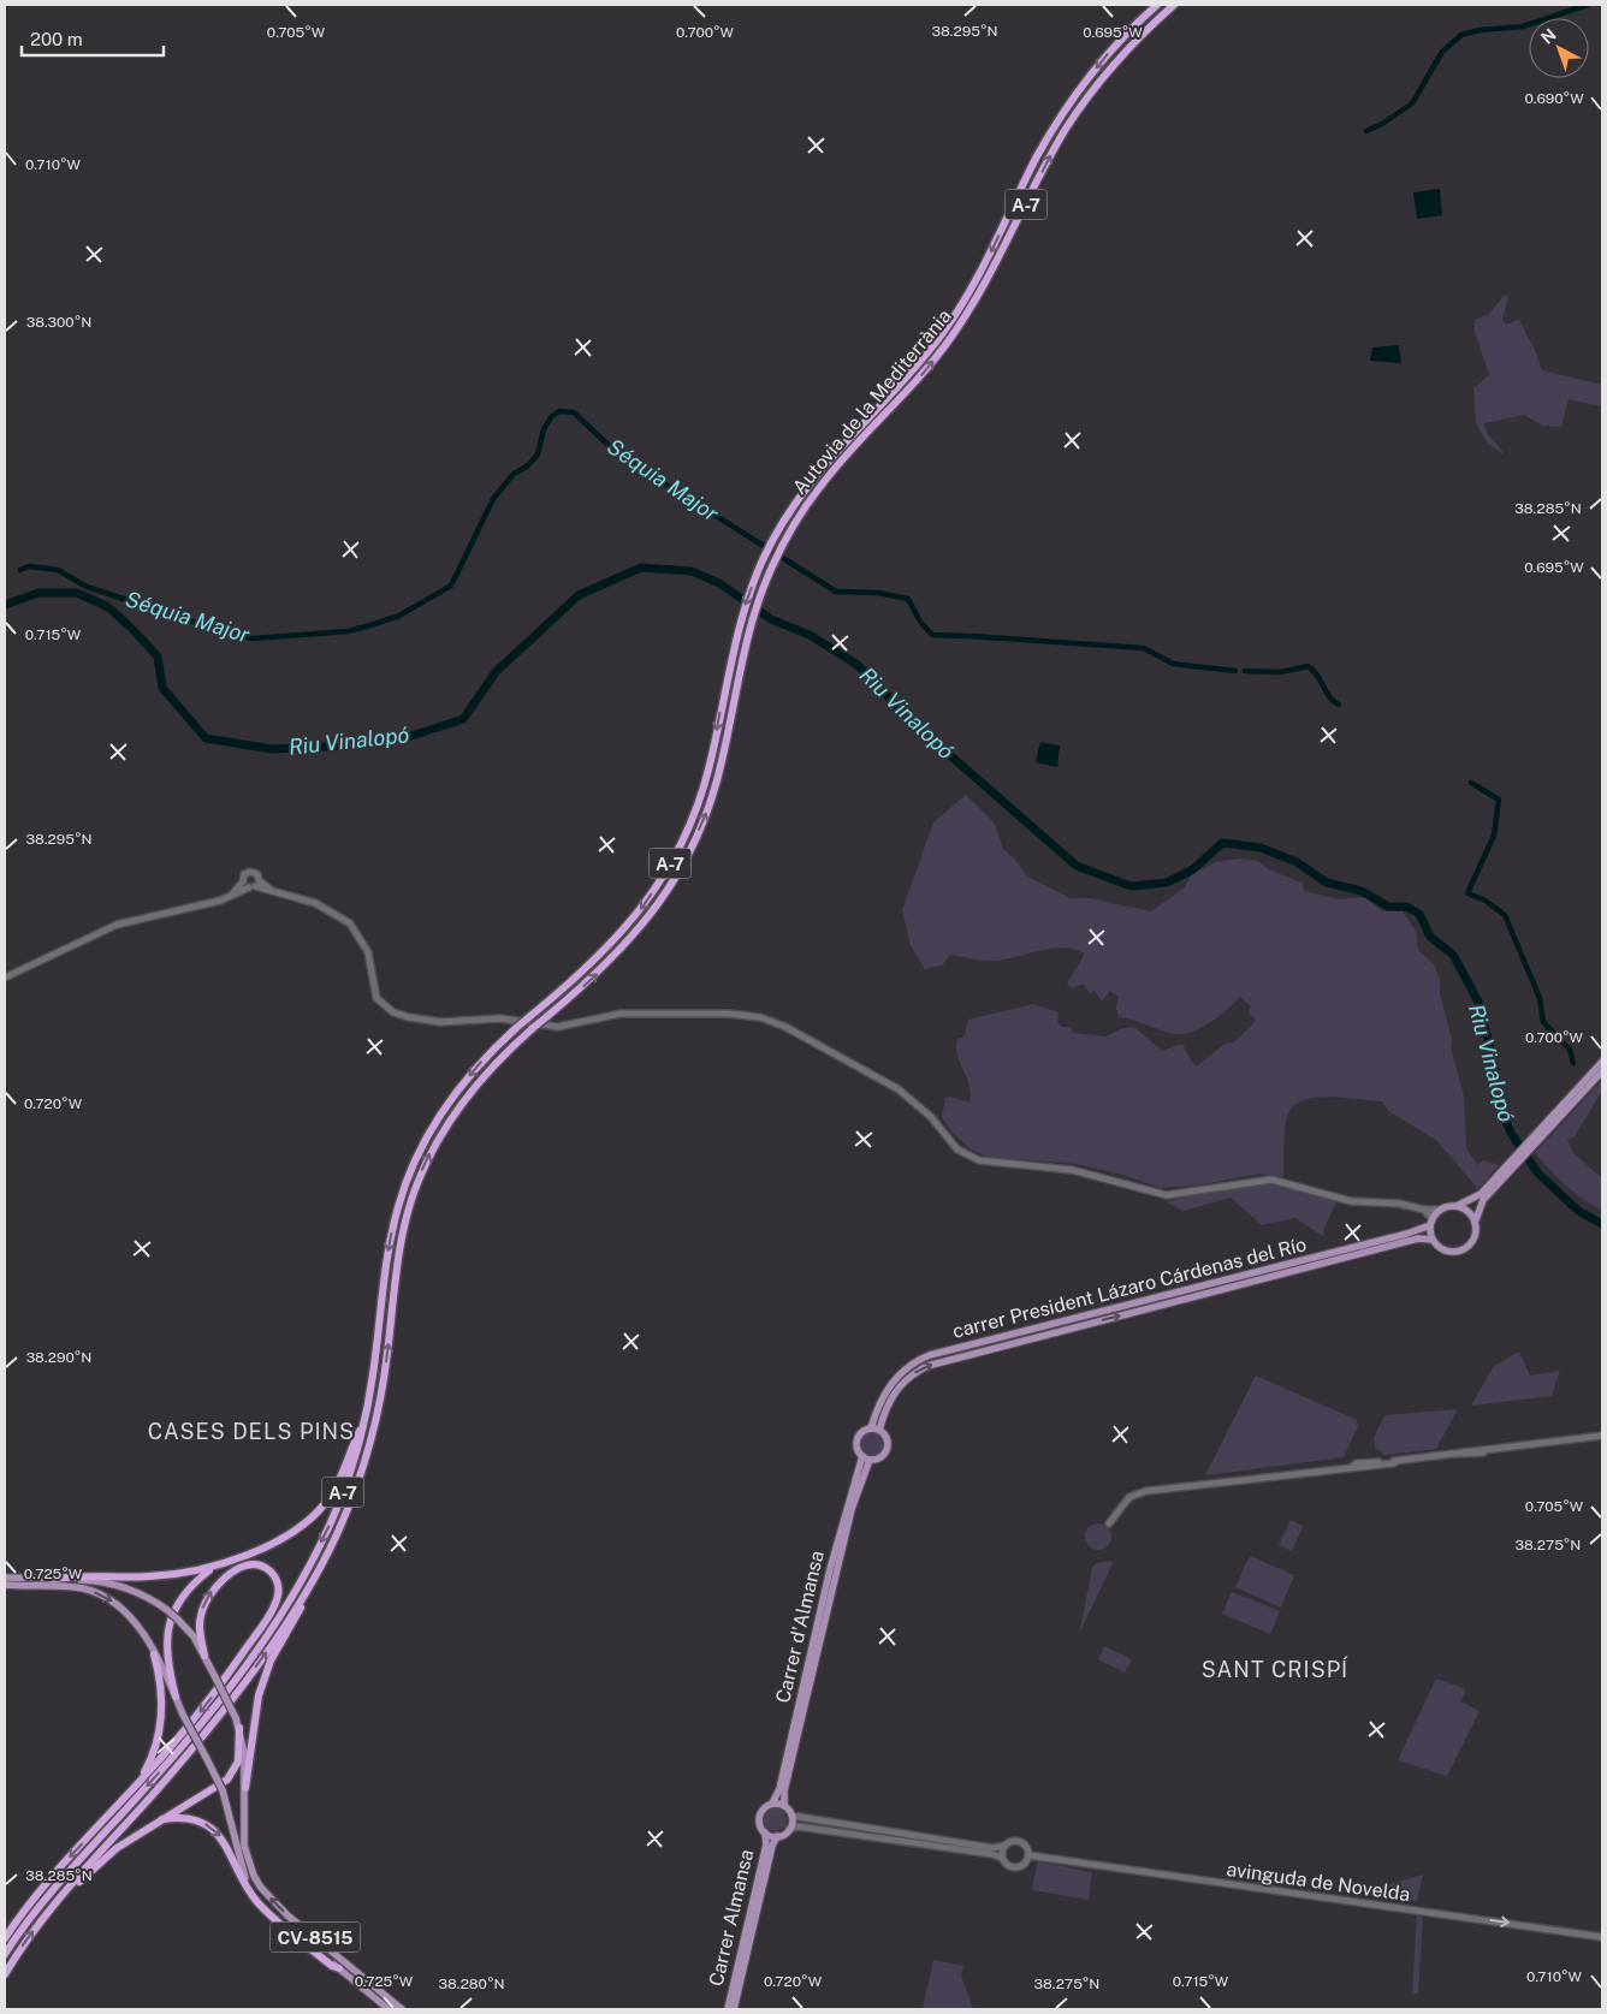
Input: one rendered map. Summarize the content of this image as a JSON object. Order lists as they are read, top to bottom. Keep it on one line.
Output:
{"streets":{"highway":["A-7","Autovia de la Mediterrània"],"main road":["carrer President Lázaro Cárdenas del Río","Carrer d'Almansa","Carrer Almansa","CV-8515"],"street":["avinguda de Novelda"]},"crossings":[["carrer President Lázaro Cárdenas del Río","Carrer d'Almansa"],["Carrer d'Almansa","Carrer Almansa"]],"one_way":["avinguda de Novelda"],"districts":["CASES DELS PINS","SANT CRISPÍ"],"water":["Séquia Major","Riu Vinalopó"],"scale_bar":"200 m","north":"top left","coordinates":["38.295°N","0.705°W","0.700°W","0.695°W","0.690°W","0.710°W","38.300°N","38.285°N","0.715°W","0.720°W","38.290°N","38.275°N","0.725°W","38.280°N"]}
